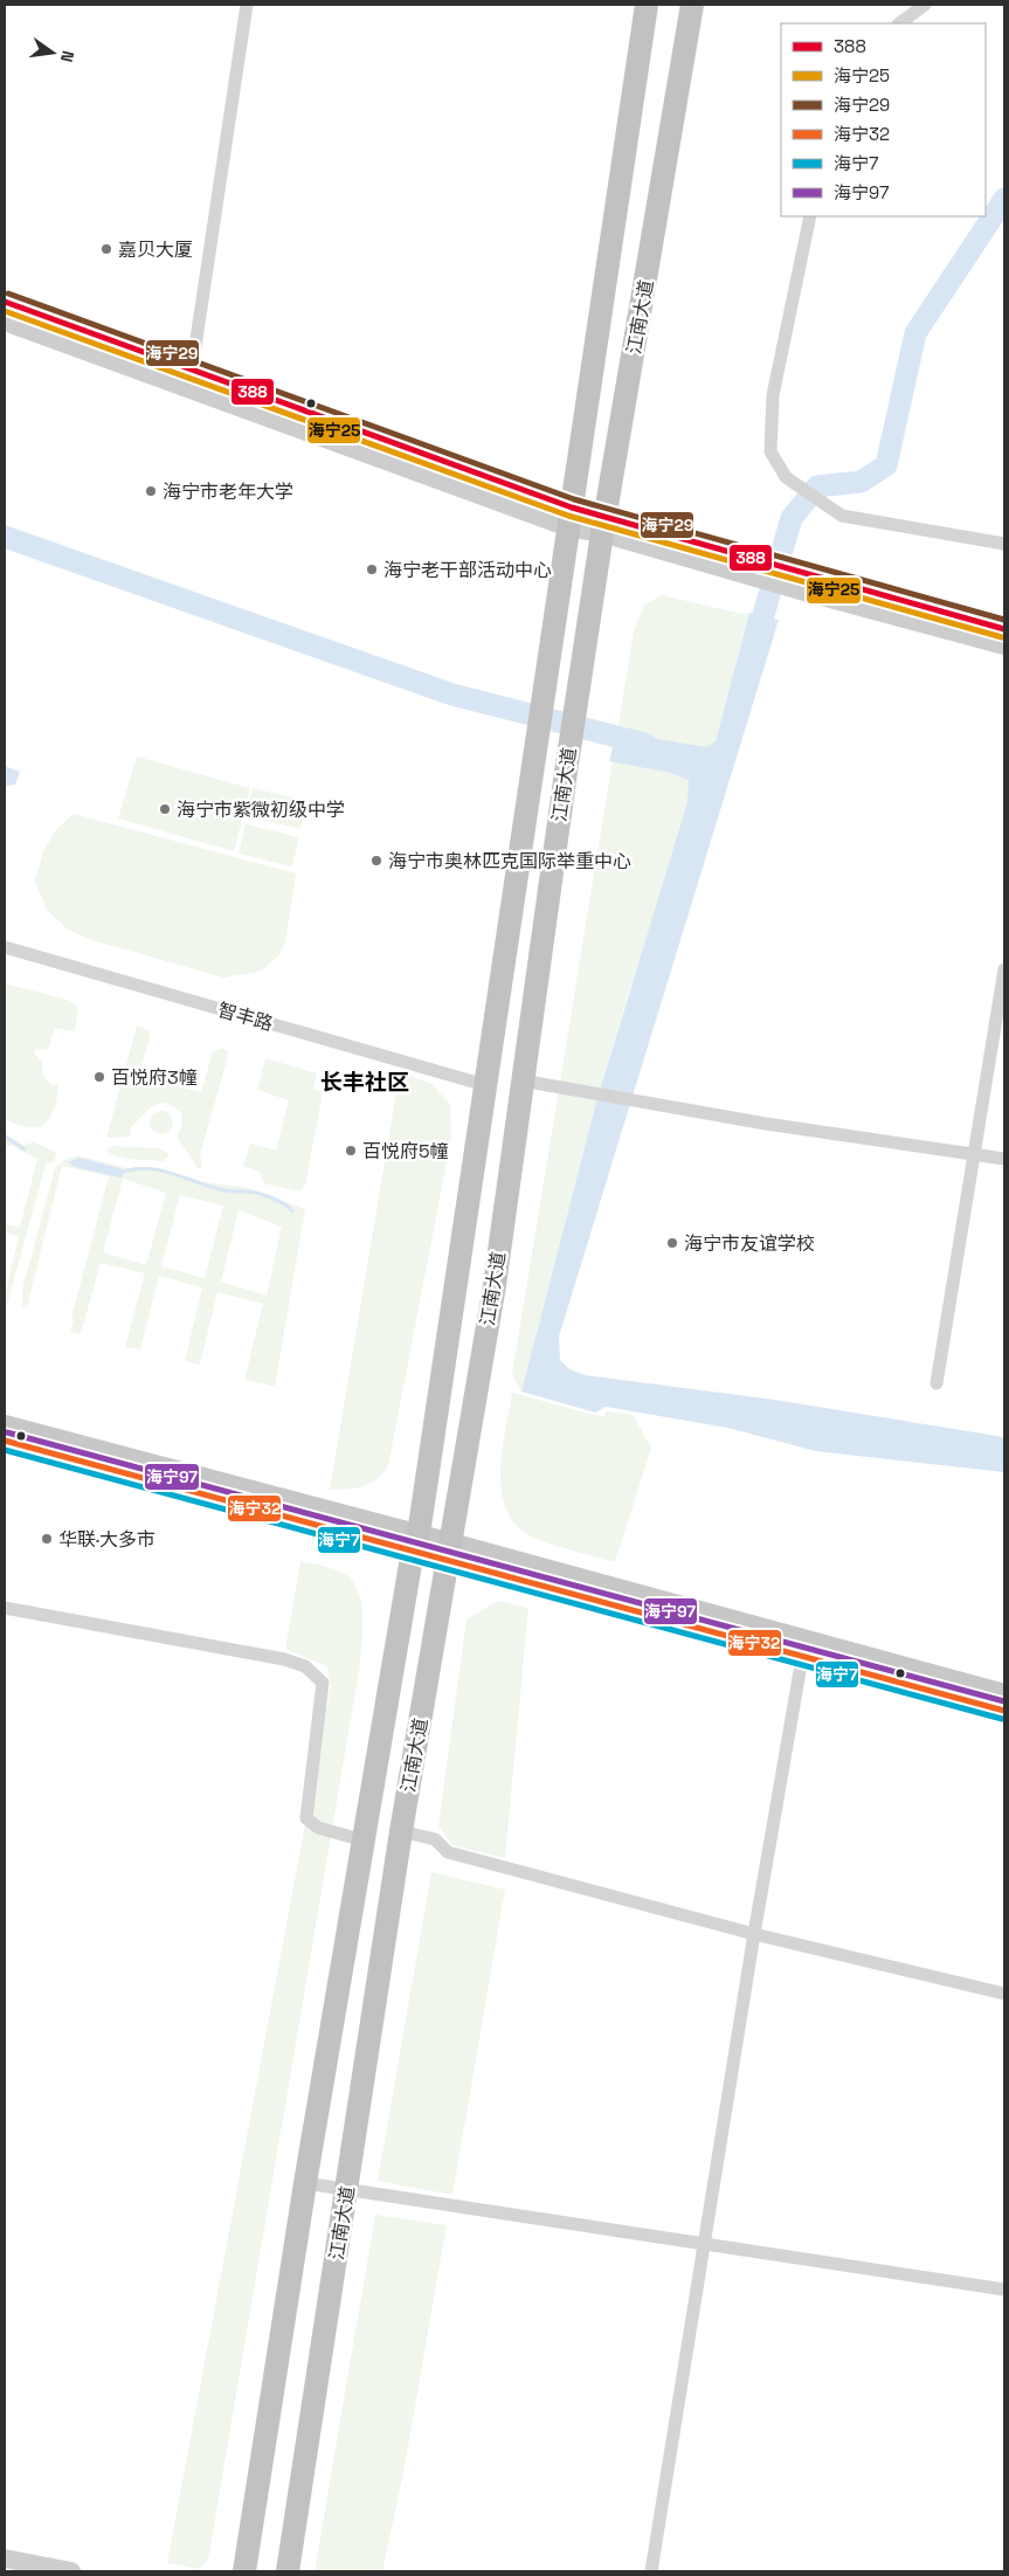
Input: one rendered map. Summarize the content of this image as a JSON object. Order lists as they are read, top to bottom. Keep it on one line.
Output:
{"streets":{"highway":["江南大道"],"street":["智丰路"]},"crossings":[["江南大道","智丰路"]],"districts":["长丰社区"],"places":["嘉贝大厦","海宁市老年大学","海宁老干部活动中心","海宁市紫微初级中学","海宁市奥林匹克国际举重中心","百悦府3幢","百悦府5幢","海宁市友谊学校","华联·大多市"],"lines":["transit line 海宁29","transit line 388","transit line 海宁25","transit line 海宁97","transit line 海宁32","transit line 海宁7"],"legend":["388","海宁25","海宁29","海宁32","海宁7","海宁97"],"north":"right"}
